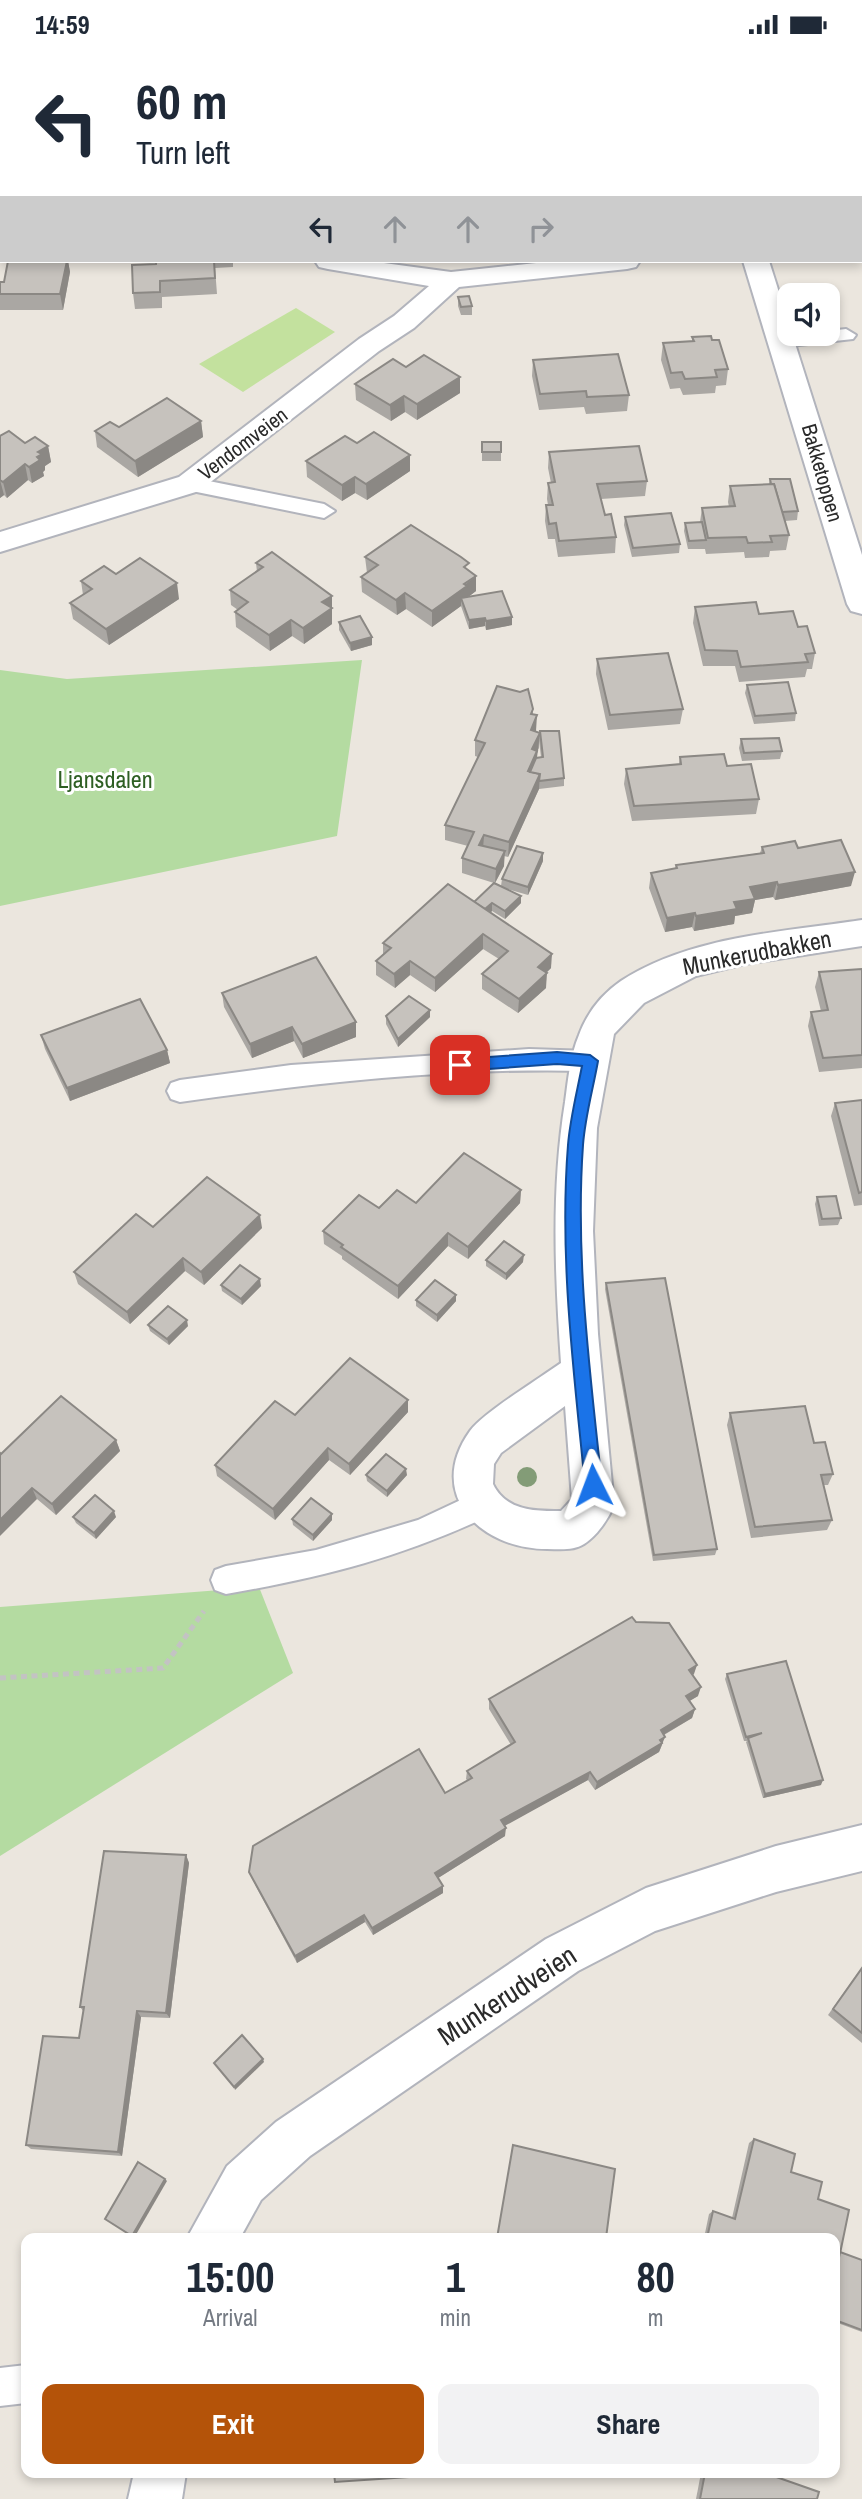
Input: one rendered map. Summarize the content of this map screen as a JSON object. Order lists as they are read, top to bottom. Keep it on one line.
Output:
{"streets":{"street":["Vendomveien","Bakketoppen","Munkerudbakken","Munkerudveien"]},"parks":["Ljansdalen"],"page":{"status":"14:59","turn":["60 m","Turn left"],"eta":["15:00","Arrival","1","min","80","m"],"buttons":["Exit","Share"]}}
